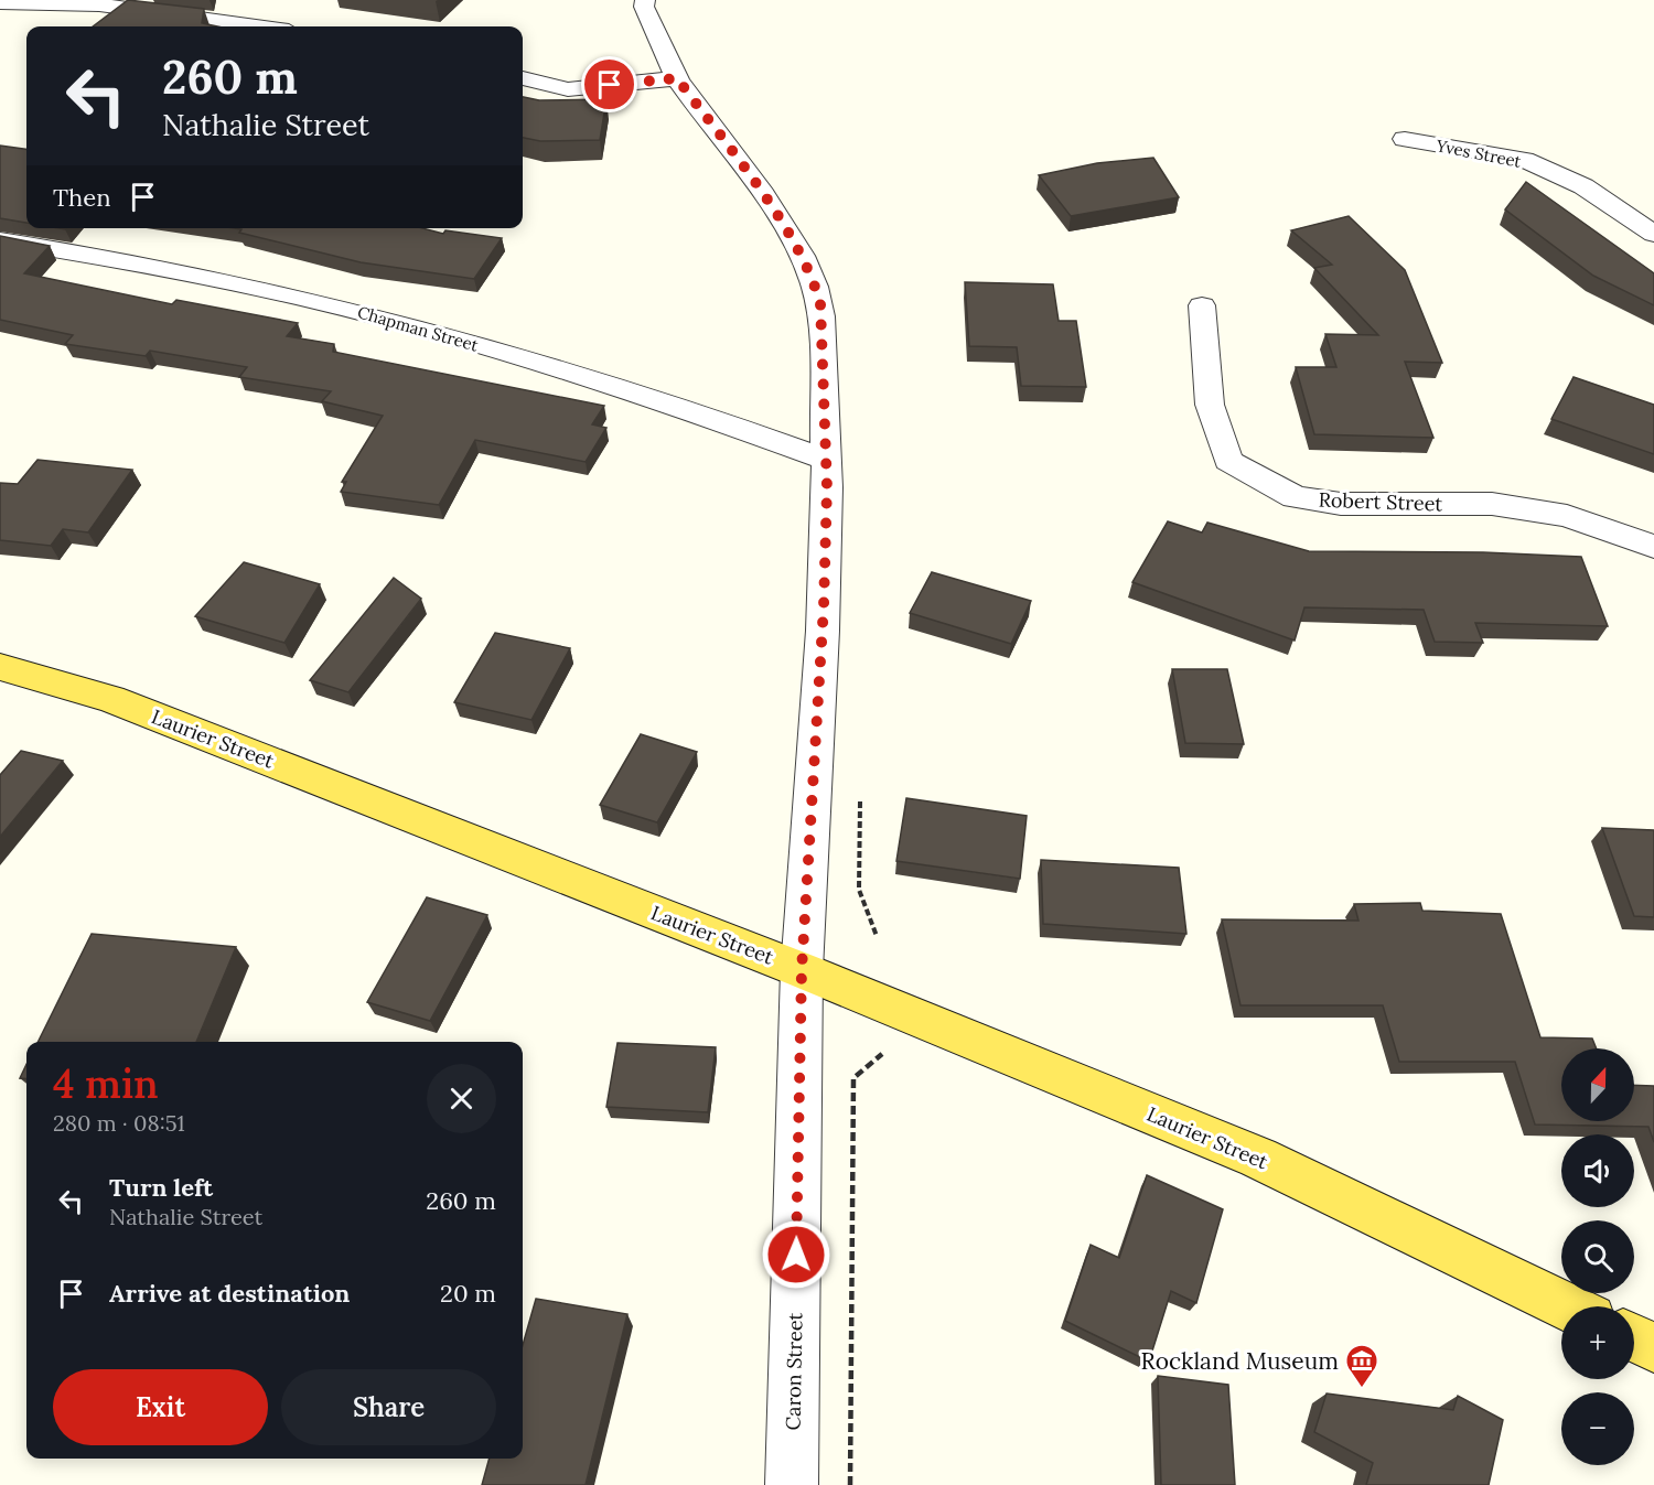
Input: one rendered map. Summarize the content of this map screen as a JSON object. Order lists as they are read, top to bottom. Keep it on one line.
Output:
{"streets":{"main road":["Laurier Street"],"street":["Yves Street","Chapman Street","Robert Street","Caron Street"]},"crossings":[["Chapman Street","Caron Street"],["Laurier Street","Caron Street"]],"places":{"museum":["Rockland Museum"]},"north":"top","page":{"turn":["260 m","Nathalie Street"],"then":"Then","heading":["4 min","280 m · 08:51"],"map_buttons":["+","−"],"list":[{"name":"Turn left","note":"Nathalie Street","value":"260 m"},{"name":"Arrive at destination","value":"20 m"}],"buttons":["Exit","Share"]}}
